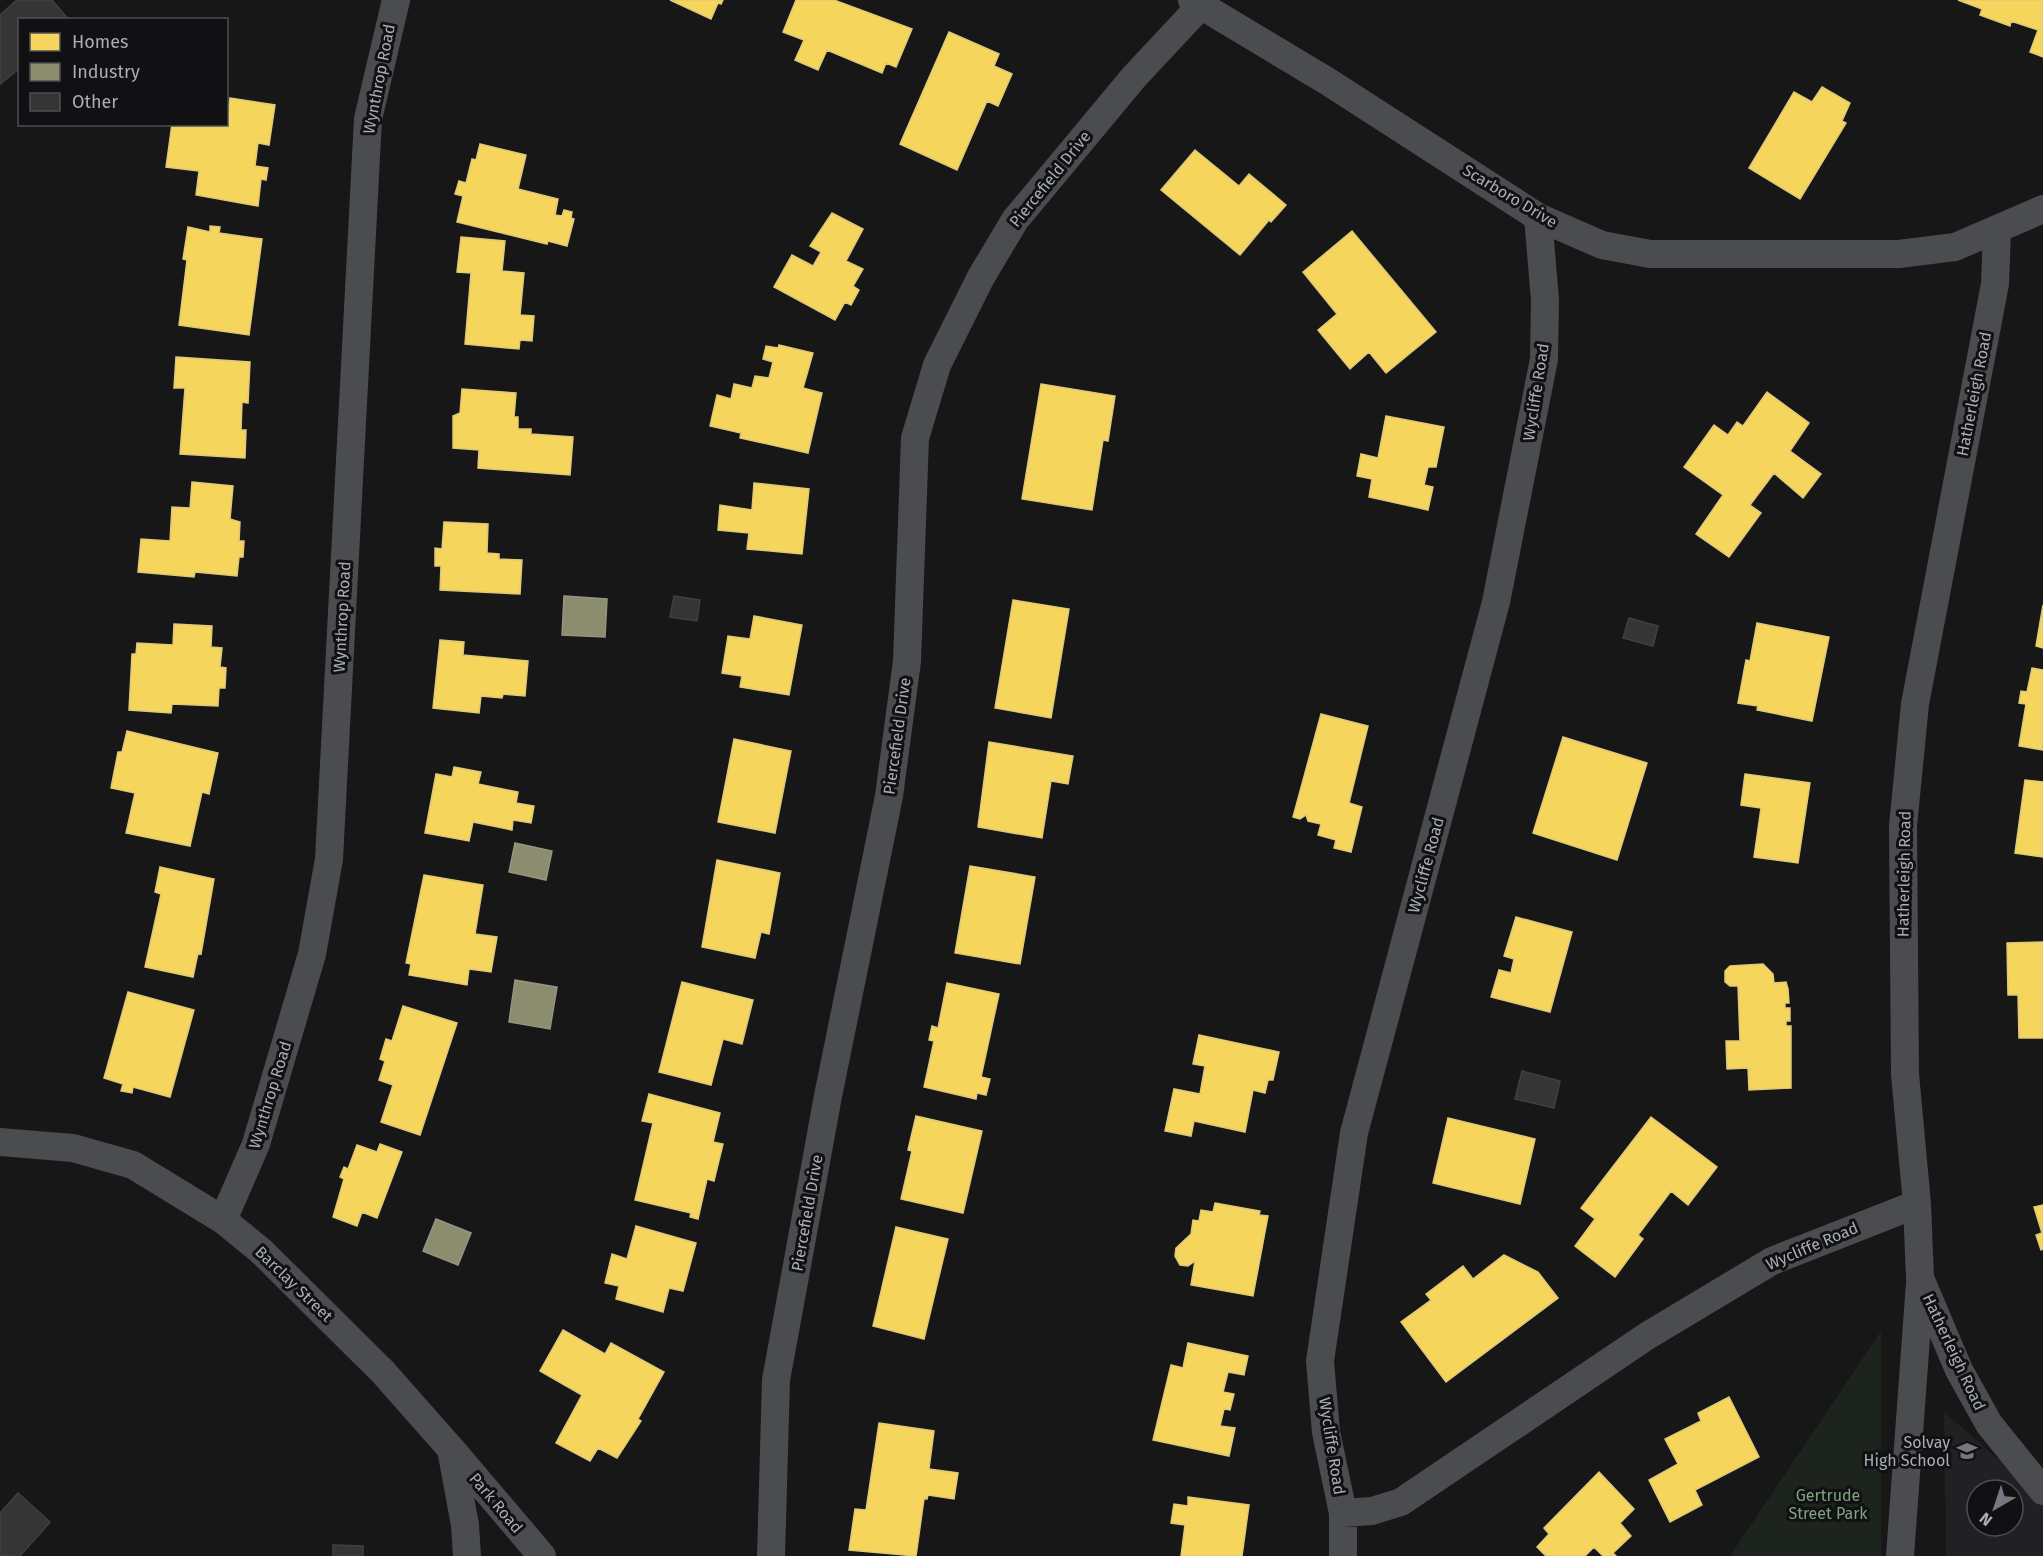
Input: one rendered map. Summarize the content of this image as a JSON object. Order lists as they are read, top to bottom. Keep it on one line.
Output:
{"streets":{"street":["Wynthrop Road","Piercefield Drive","Scarboro Drive","Wycliffe Road","Hatherleigh Road","Barclay Street","Park Road"]},"crossings":[["Wynthrop Road","Barclay Street"],["Piercefield Drive","Scarboro Drive"],["Scarboro Drive","Wycliffe Road"],["Scarboro Drive","Hatherleigh Road"],["Wycliffe Road","Hatherleigh Road"],["Barclay Street","Park Road"]],"parks":["Gertrude Street Park"],"places":{"school or university":["Solvay High School"]},"legend":["Homes","Industry","Other"],"north":"bottom left"}
